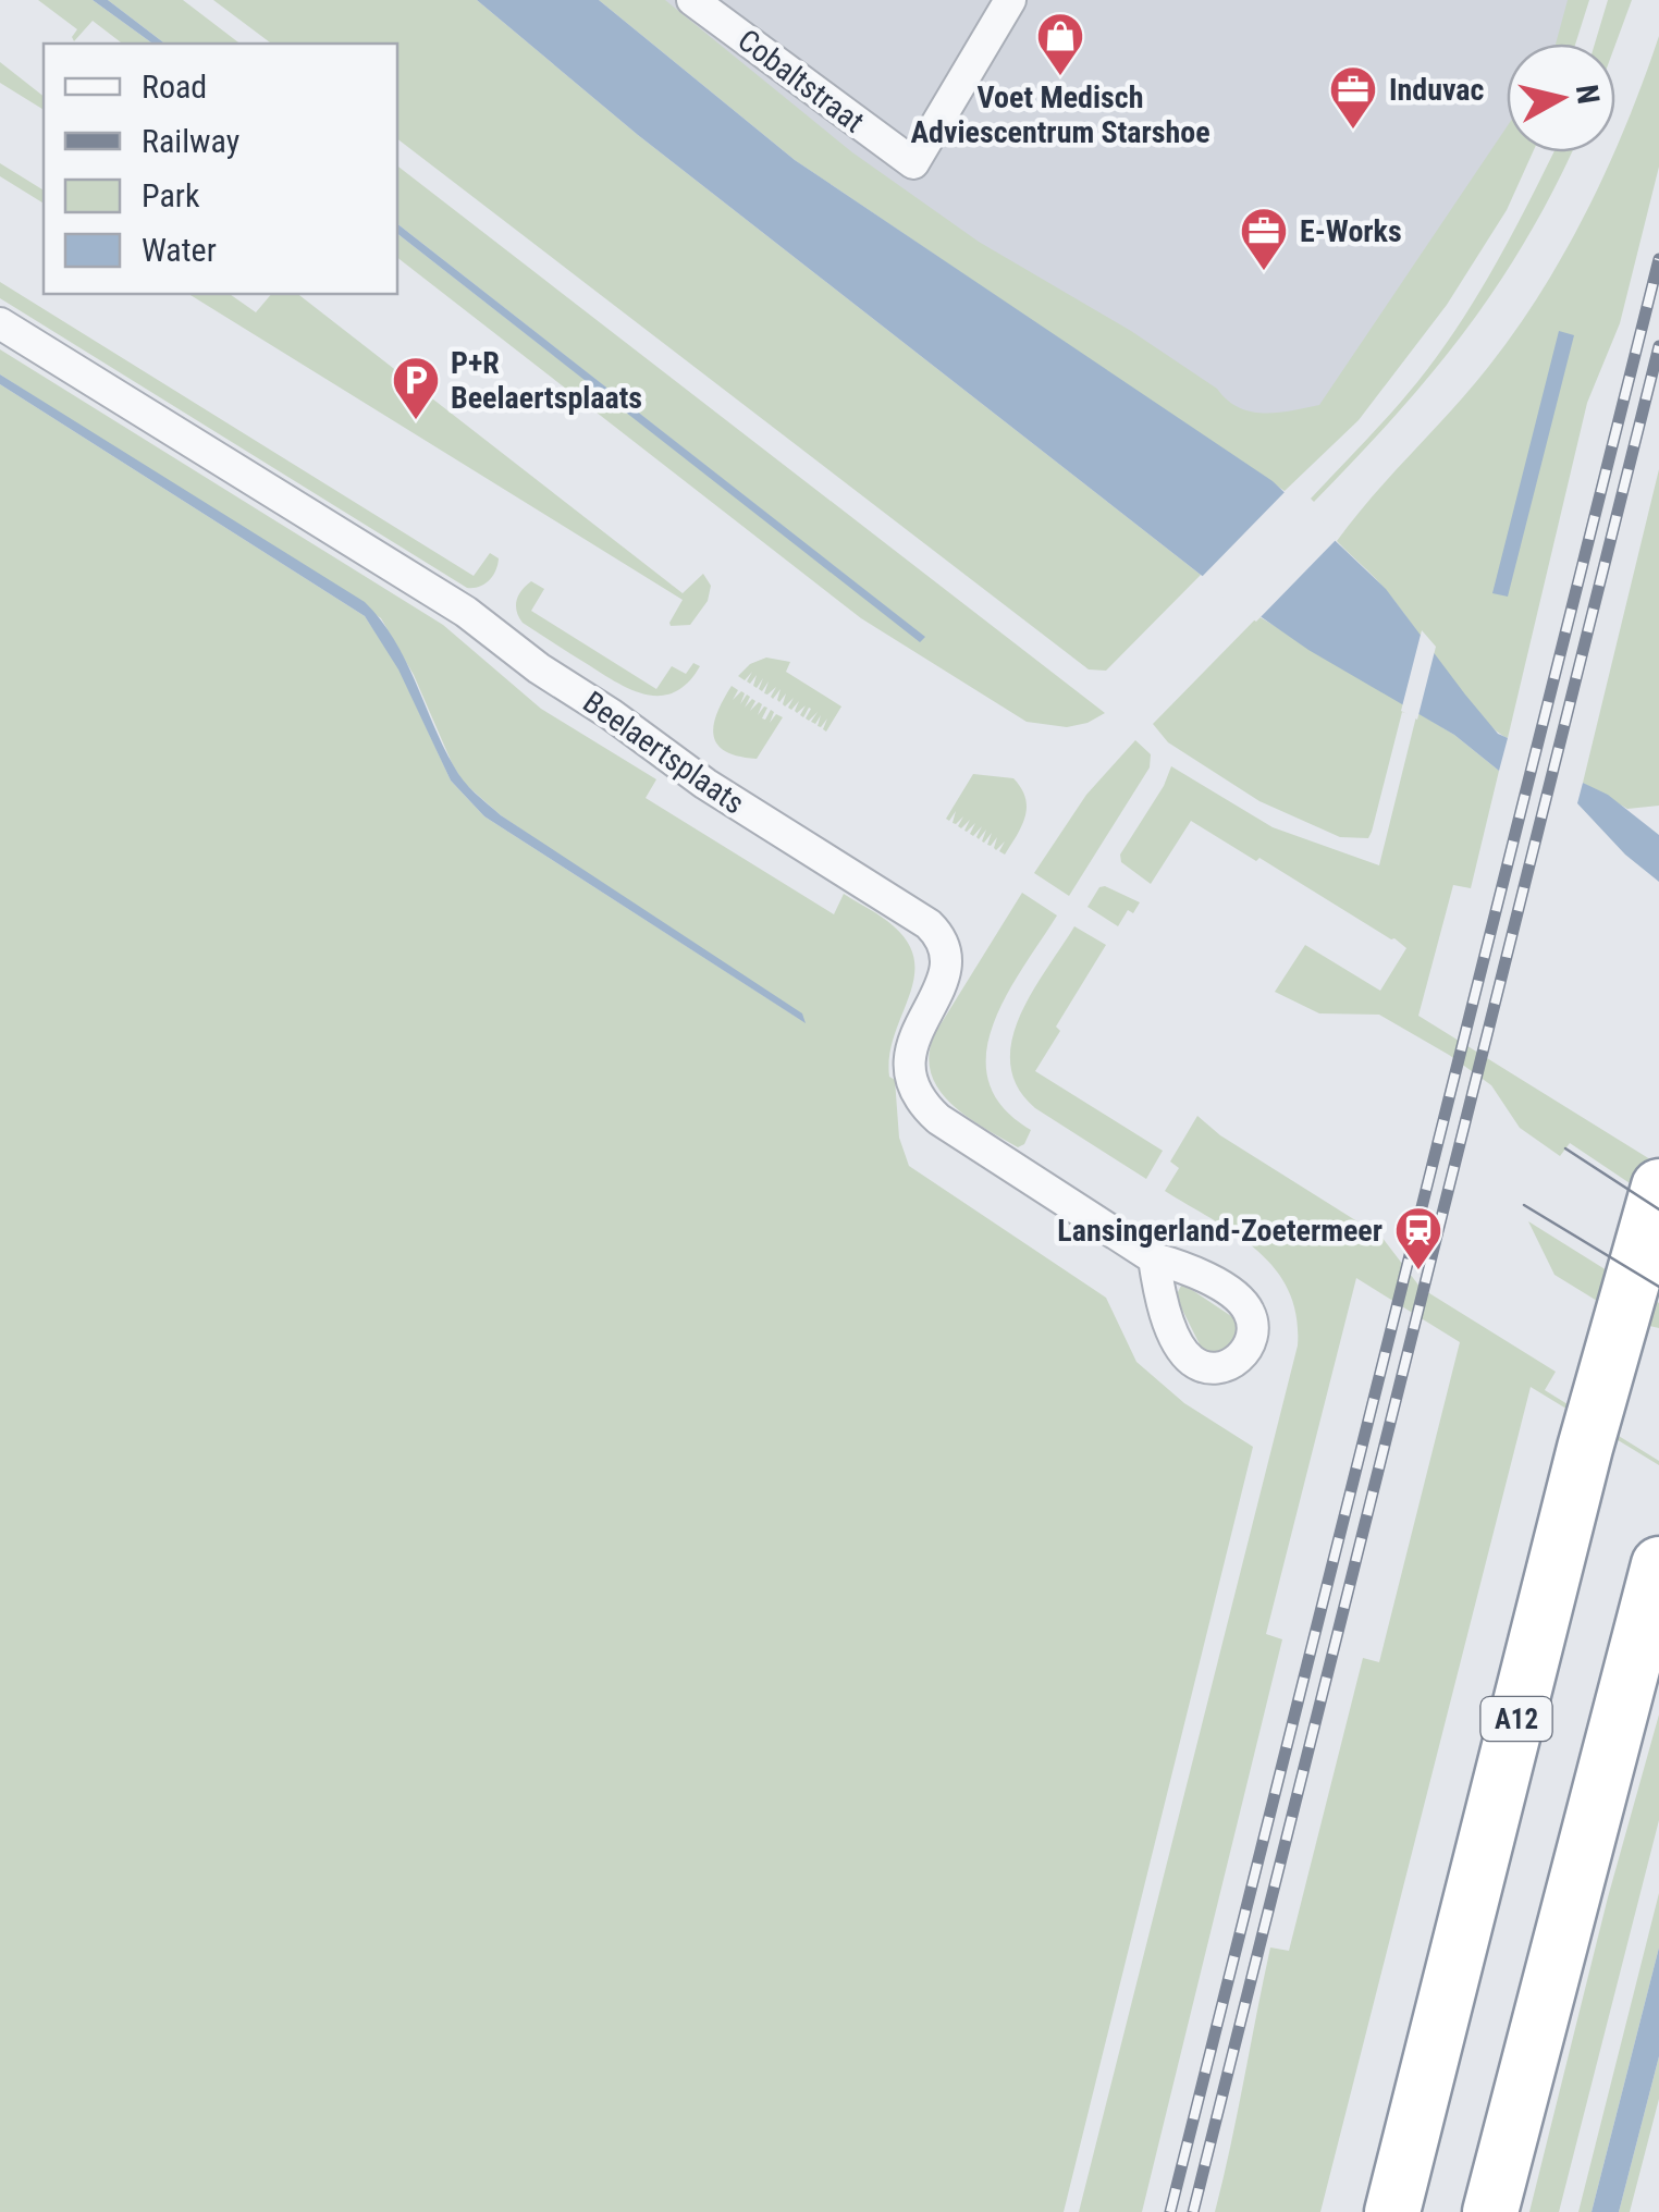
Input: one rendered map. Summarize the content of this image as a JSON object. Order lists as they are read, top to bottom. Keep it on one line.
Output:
{"streets":{"highway":["A12"],"street":["Cobaltstraat","Beelaertsplaats"]},"places":{"shop":["Voet Medisch Adviescentrum Starshoe"],"office":["Induvac","E-Works"],"parking":["P+R Beelaertsplaats"],"station":["Lansingerland-Zoetermeer"]},"legend":["Road","Railway","Park","Water"],"north":"right"}
